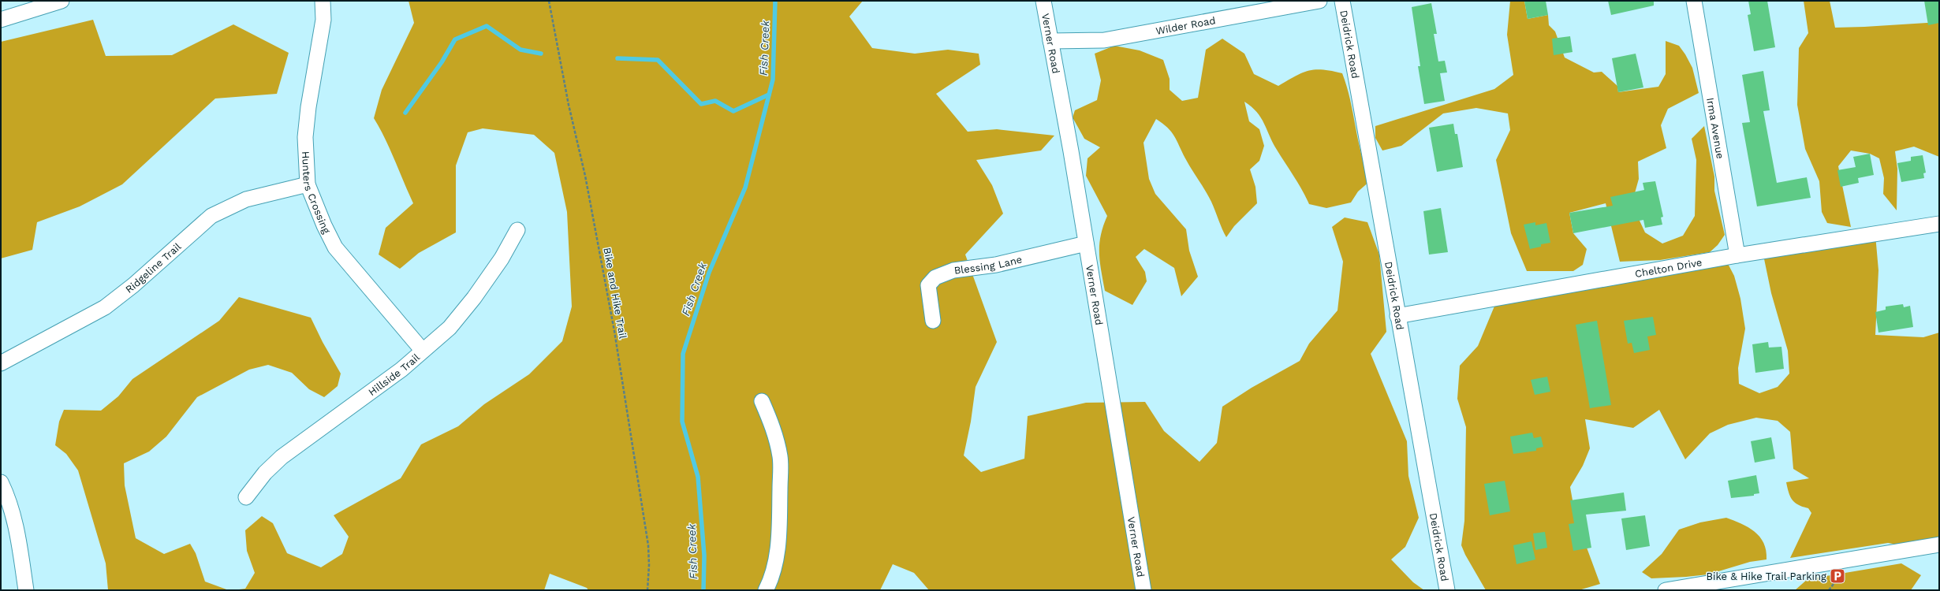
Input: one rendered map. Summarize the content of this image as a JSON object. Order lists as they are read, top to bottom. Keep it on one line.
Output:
{"streets":{"street":["Wilder Road","Verner Road","Deidrick Road","Irma Avenue","Hunters Crossing","Blessing Lane","Ridgeline Trail","Chelton Drive","Hillside Trail"],"path":["Bike and Hike Trail"]},"crossings":[["Wilder Road","Verner Road"],["Verner Road","Blessing Lane"],["Deidrick Road","Chelton Drive"],["Irma Avenue","Chelton Drive"],["Hunters Crossing","Ridgeline Trail"],["Hunters Crossing","Hillside Trail"]],"water":["Fish Creek"],"places":{"parking":["Bike & Hike Trail Parking"]}}
